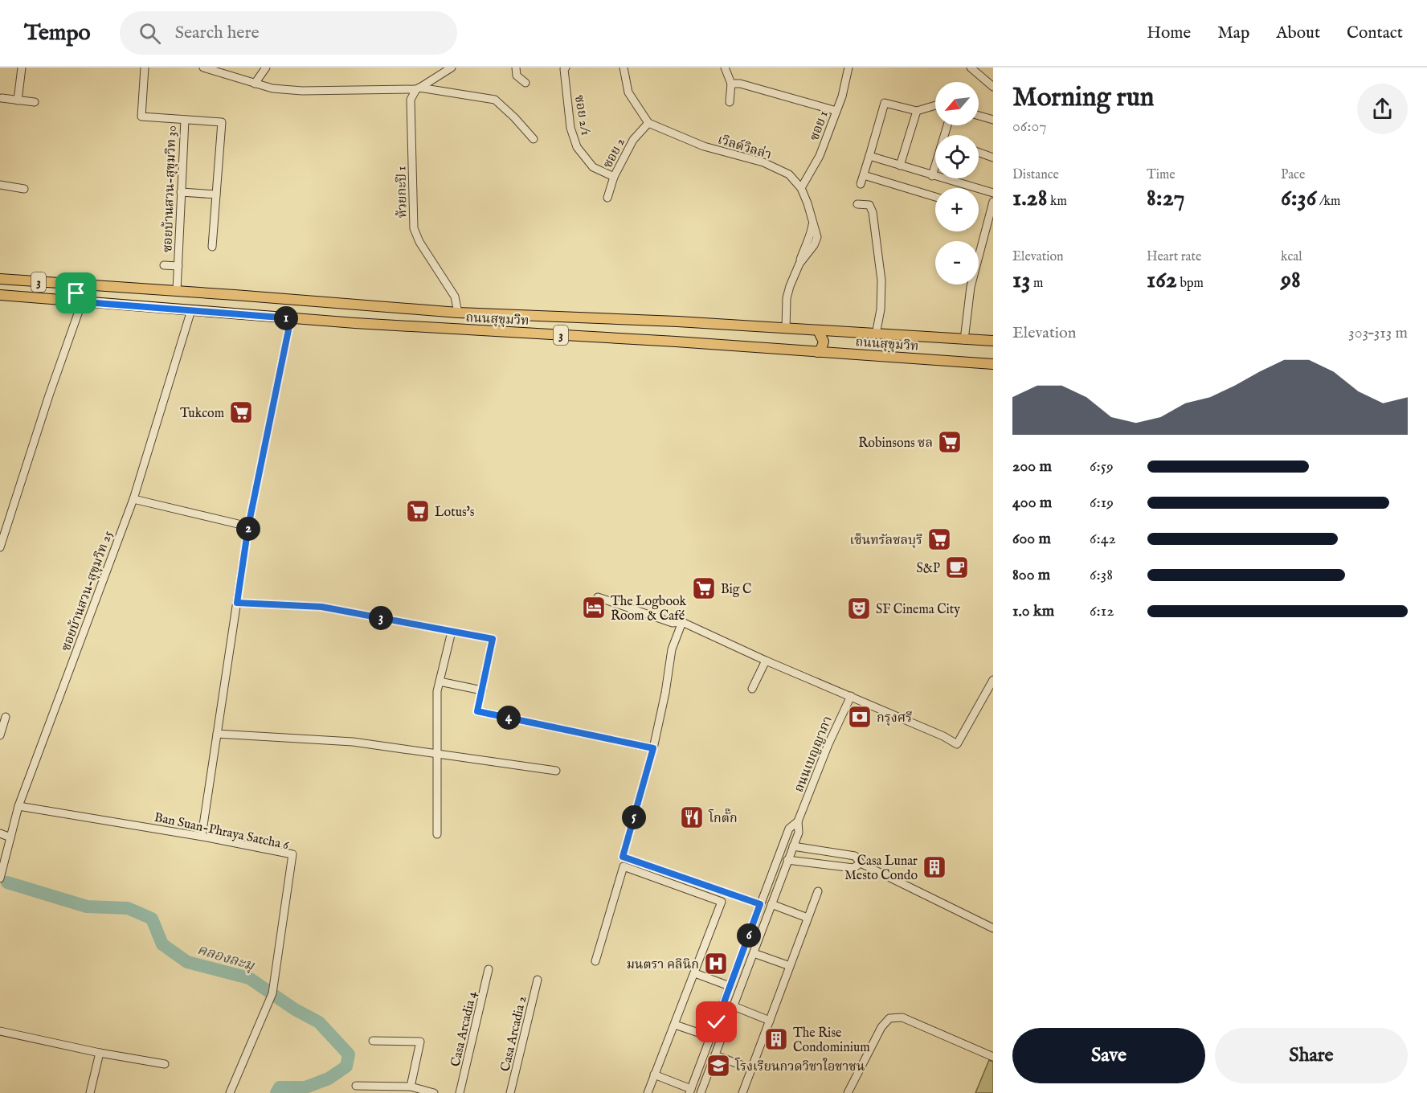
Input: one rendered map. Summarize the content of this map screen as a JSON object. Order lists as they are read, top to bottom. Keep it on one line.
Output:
{"streets":{"main road":["3","ถนนสุขุมวิท"],"street":["ซอย 2/1","ซอย 1","เวิลด์วิลล่า","ซอย 2","ซอยบ้านสวน-สุขุมวิท 30","ห้วยกะปิ 1","ซอยบ้านสวน-สุขุมวิท 25","ถนนเบญญาภา","Ban Suan-Phraya Satcha 6","Casa Arcadia 4","Casa Arcadia 2"]},"crossings":[["ซอย 2/1","ซอย 2"],["ซอย 1","เวิลด์วิลล่า"],["เวิลด์วิลล่า","ซอย 2"],["เวิลด์วิลล่า","ถนนสุขุมวิท"],["ซอยบ้านสวน-สุขุมวิท 30","ถนนสุขุมวิท"],["ห้วยกะปิ 1","ถนนสุขุมวิท"],["ถนนสุขุมวิท","ซอยบ้านสวน-สุขุมวิท 25"],["ซอยบ้านสวน-สุขุมวิท 25","Ban Suan-Phraya Satcha 6"]],"water":["คลองละมุ"],"places":{"supermarket":["Tukcom","Robinsons ชล","Lotus's","เซ็นทรัลชลบุรี","Big C"],"cafe":["S&P"],"hotel":["The Logbook Room & Café"],"theatre":["SF Cinema City"],"bank":["กรุงศรี"],"restaurant":["โกตั๊ก"],"building":["Casa Lunar Mesto Condo","The Rise Condominium"],"hospital":["มนตรา คลินิก"],"school or university":["โรงเรียนกวดวิชาใอชาชน"]},"north":"bottom left","page":{"header":"Tempo","search":"Search here","nav":["Home","Map","About","Contact"],"heading":["Morning run","06:07"],"map_buttons":["+","−"],"stats":[["Distance","1.28 km"],["Time","8:27"],["Pace","6:36 /km"],["Elevation","13 m"],["Heart rate","162 bpm"],["kcal","98"]],"pins":["1","2","3","4","5","6"],"chart":["Elevation","303–313 m"],"list":[{"name":"200 m","note":"6:59"},{"name":"400 m","note":"6:19"},{"name":"600 m","note":"6:42"},{"name":"800 m","note":"6:38"},{"name":"1.0 km","note":"6:12"}],"buttons":["Save","Share"]}}
